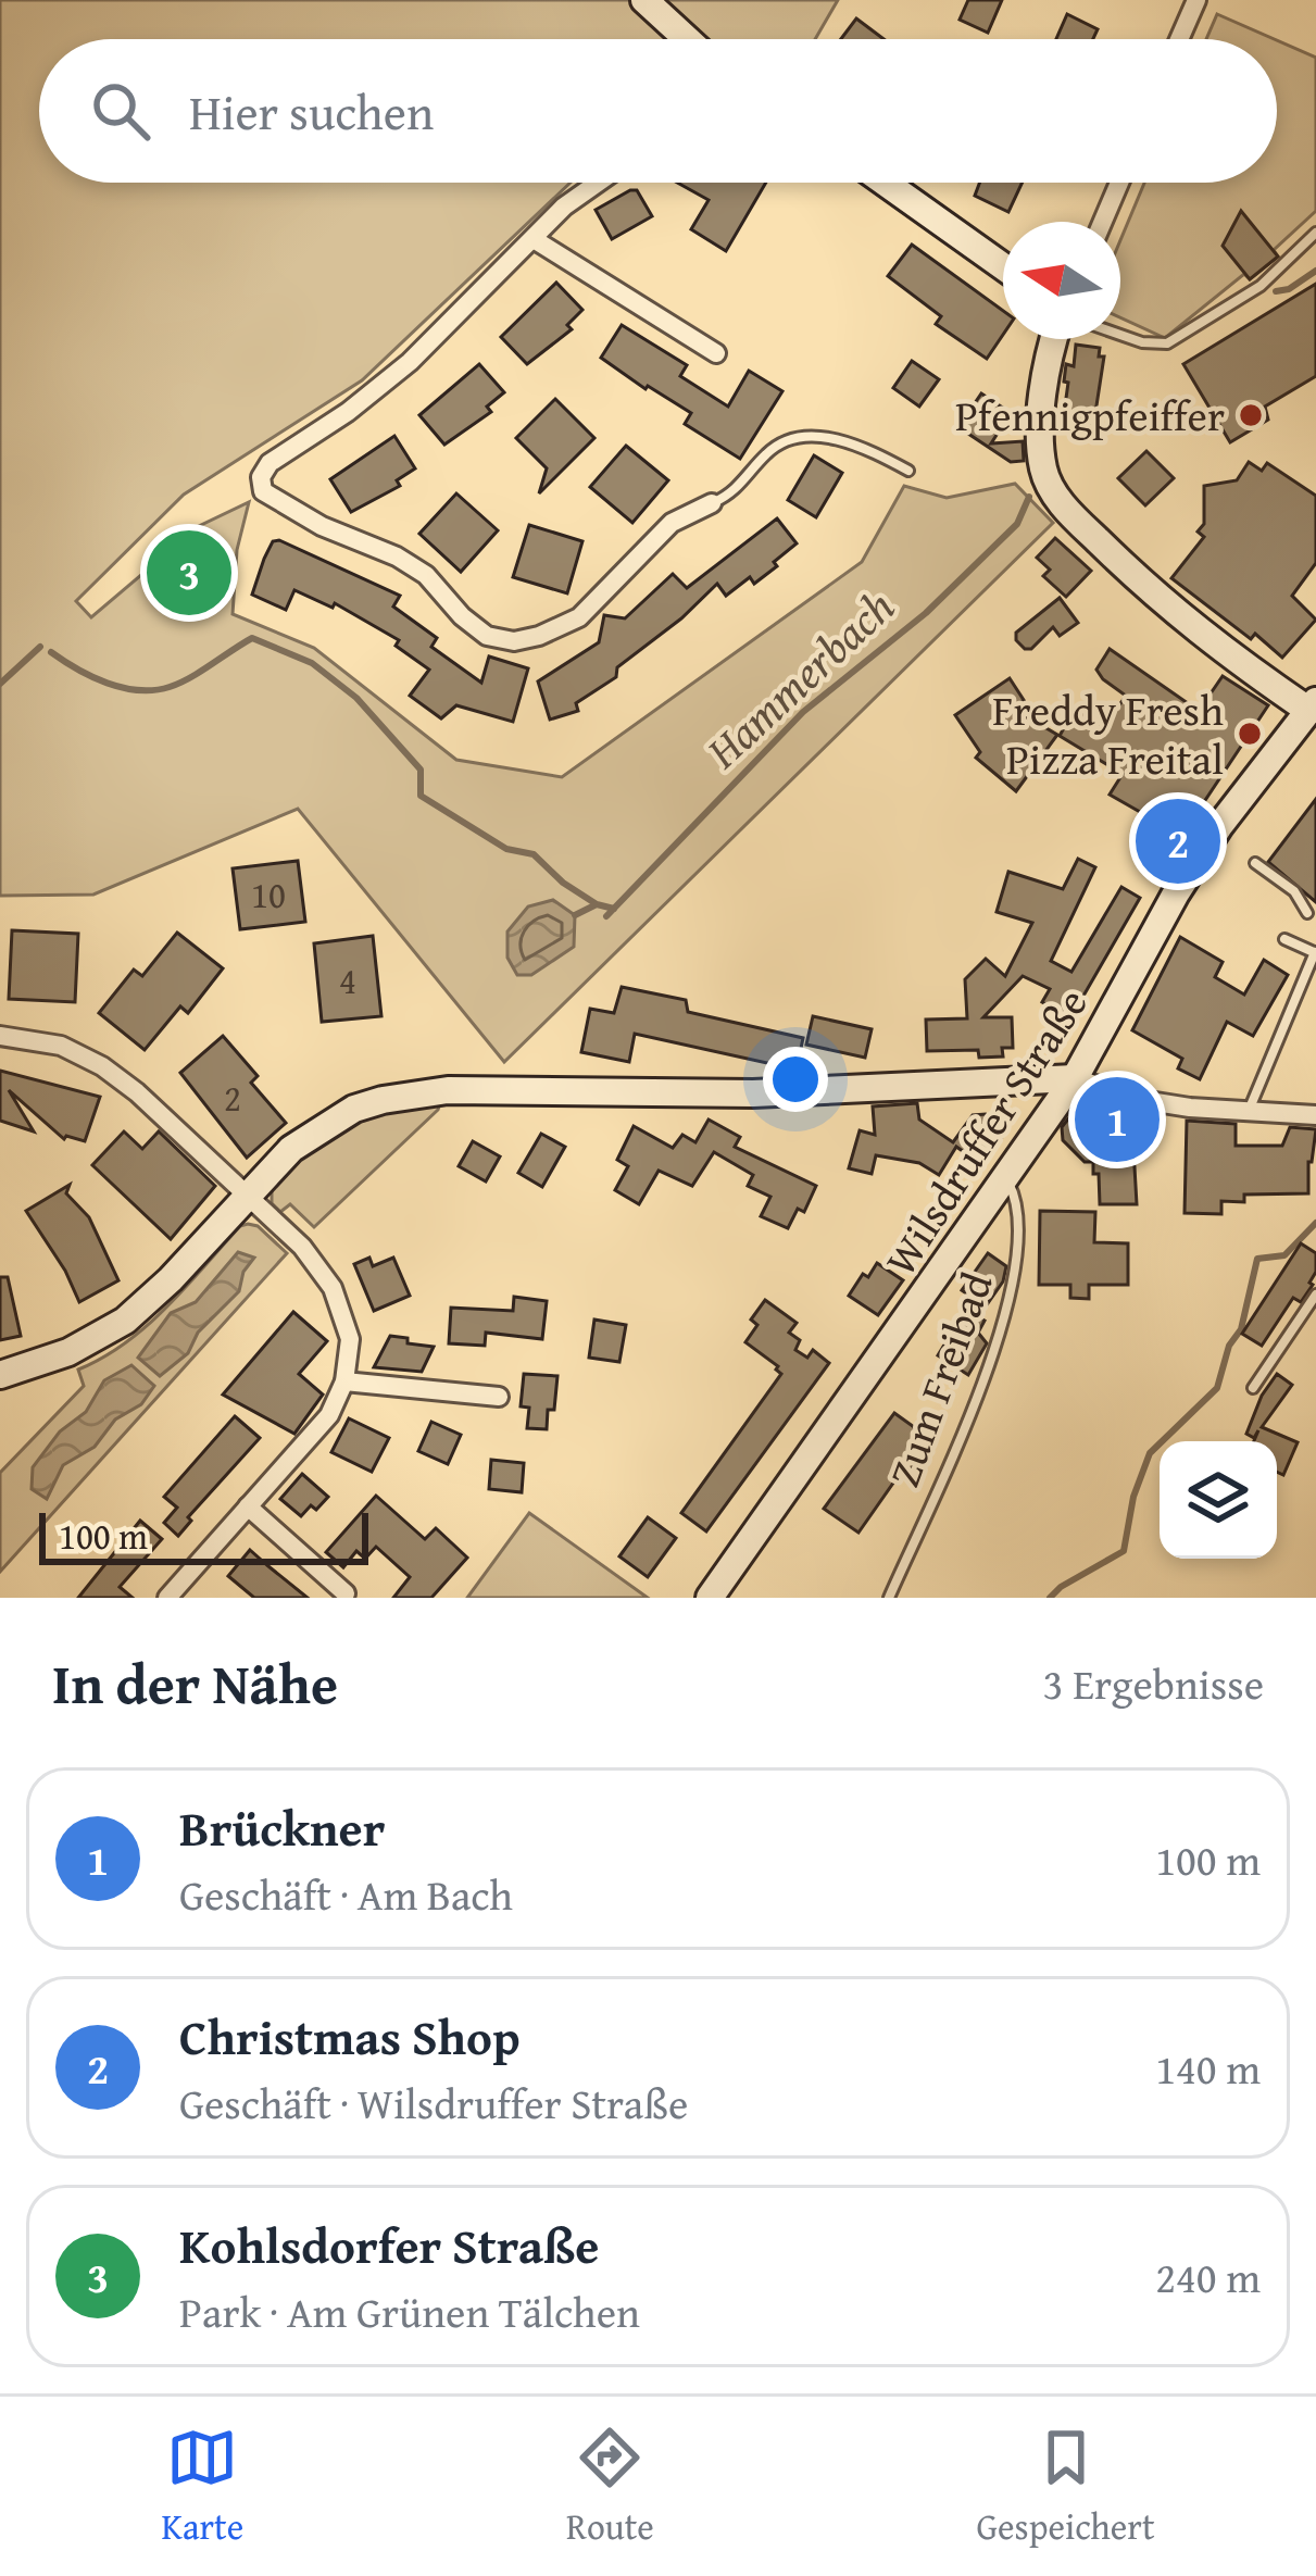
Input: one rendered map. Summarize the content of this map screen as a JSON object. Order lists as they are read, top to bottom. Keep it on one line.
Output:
{"streets":{"street":["Wilsdruffer Straße"],"lane":["Zum Freibad"]},"crossings":[["Wilsdruffer Straße","Zum Freibad"]],"water":["Hammerbach"],"places":["Pfennigpfeiffer","Freddy Fresh Pizza Freital"],"house_numbers":["10","4","2"],"scale_bar":"100 m","north":"left","page":{"search":"Hier suchen","pins":["3","2","1"],"scale":"100 m","heading":["In der Nähe","3 Ergebnisse"],"list":[{"mark":"1","name":"Brückner","note":"Geschäft · Am Bach","value":"100 m"},{"mark":"2","name":"Christmas Shop","note":"Geschäft · Wilsdruffer Straße","value":"140 m"},{"mark":"3","name":"Kohlsdorfer Straße","note":"Park · Am Grünen Tälchen","value":"240 m"}],"nav":["Karte","Route","Gespeichert"]}}
